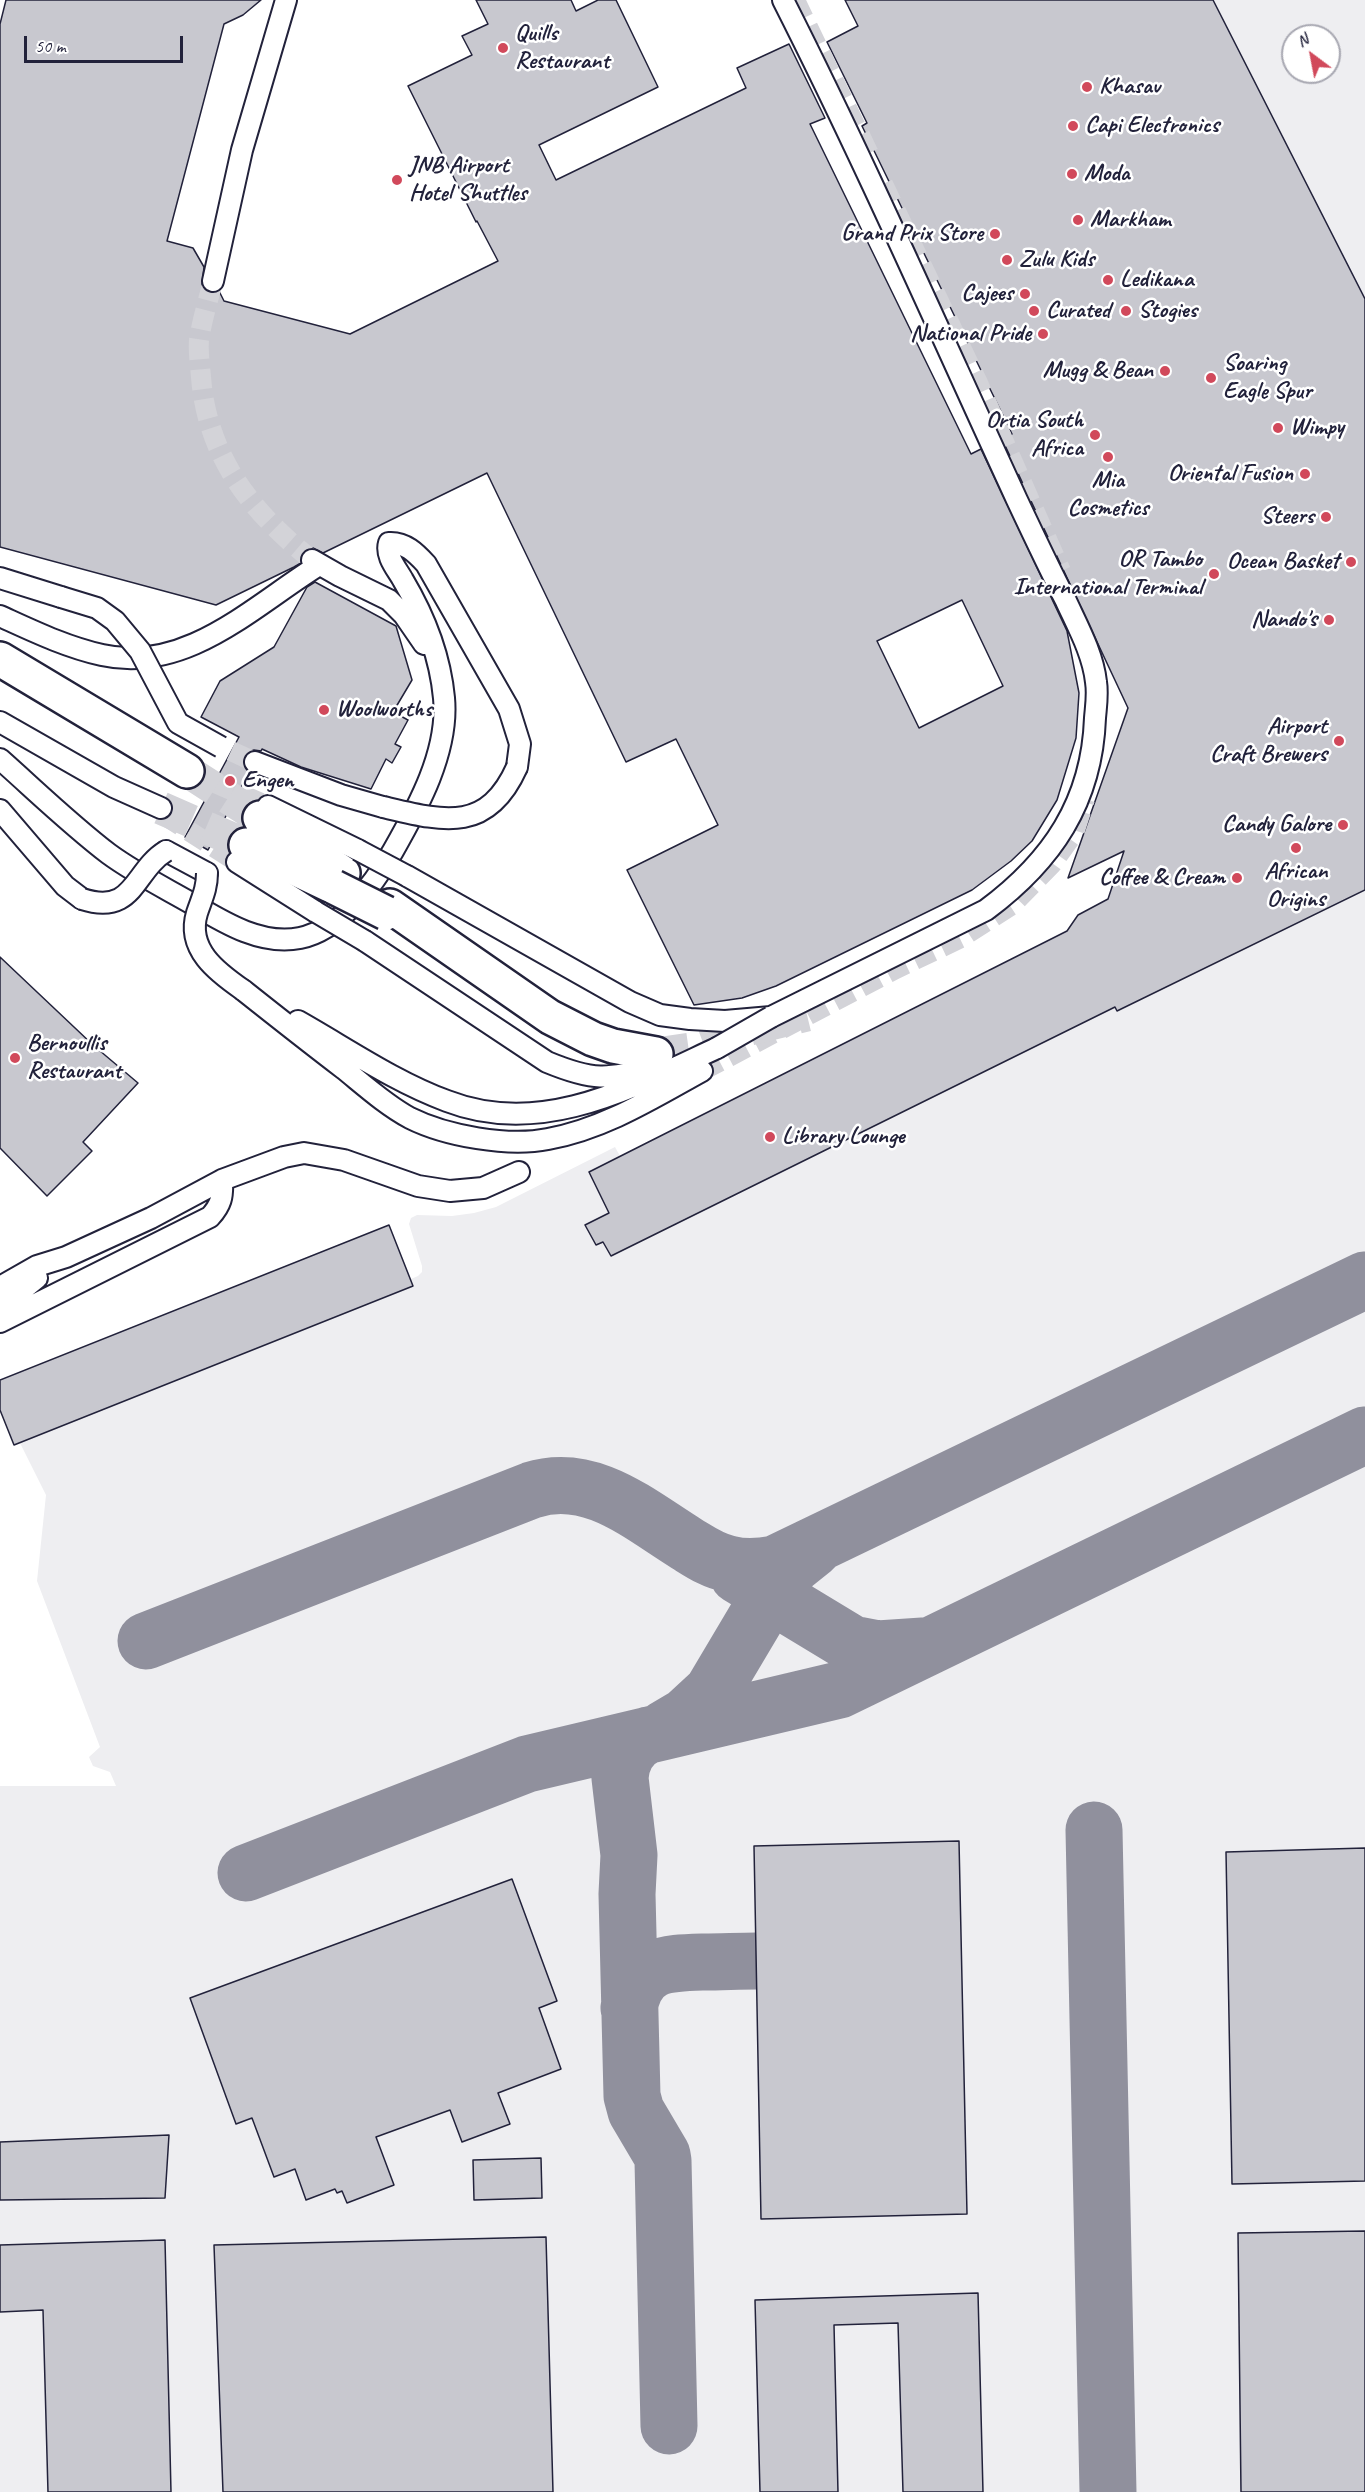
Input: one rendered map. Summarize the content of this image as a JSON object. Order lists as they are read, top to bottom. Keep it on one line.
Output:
{"places":["Quills Restaurant","Khasav","Capi Electronics","Moda","JNB Airport Hotel Shuttles","Markham","Grand Prix Store","Zulu Kids","Ledikana","Cajees","Curated","Stogies","National Pride","Mugg & Bean","Soaring Eagle Spur","Wimpy","Ortia South Africa","Mia Cosmetics","Oriental Fusion","Steers","Ocean Basket","OR Tambo International Terminal","Nando's","Woolworths","Airport Craft Brewers","Engen","Candy Galore","African Origins","Coffee & Cream","Bernoullis Restaurant","Library Lounge"],"scale_bar":"50 m","north":"top left"}
